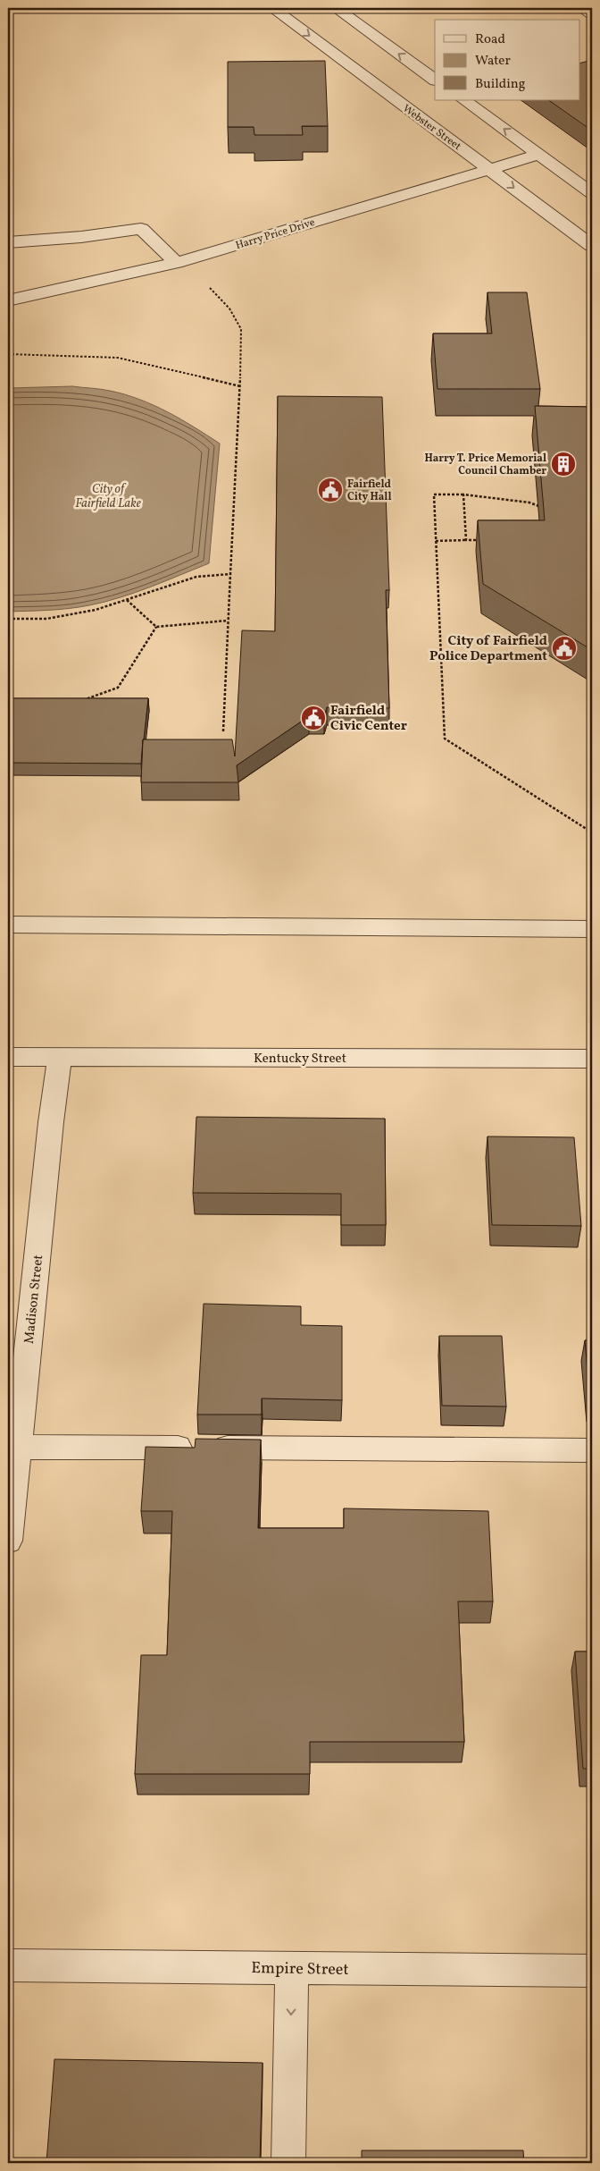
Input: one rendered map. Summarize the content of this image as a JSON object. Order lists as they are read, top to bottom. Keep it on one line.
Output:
{"streets":{"street":["Webster Street","Harry Price Drive","Kentucky Street","Madison Street","Empire Street"]},"crossings":[["Webster Street","Harry Price Drive"],["Kentucky Street","Madison Street"]],"water":["City of Fairfield Lake"],"places":{"building":["Harry T. Price Memorial Council Chamber"],"public building":["Fairfield City Hall","City of Fairfield Police Department","Fairfield Civic Center"]},"legend":["Road","Water","Building"]}
